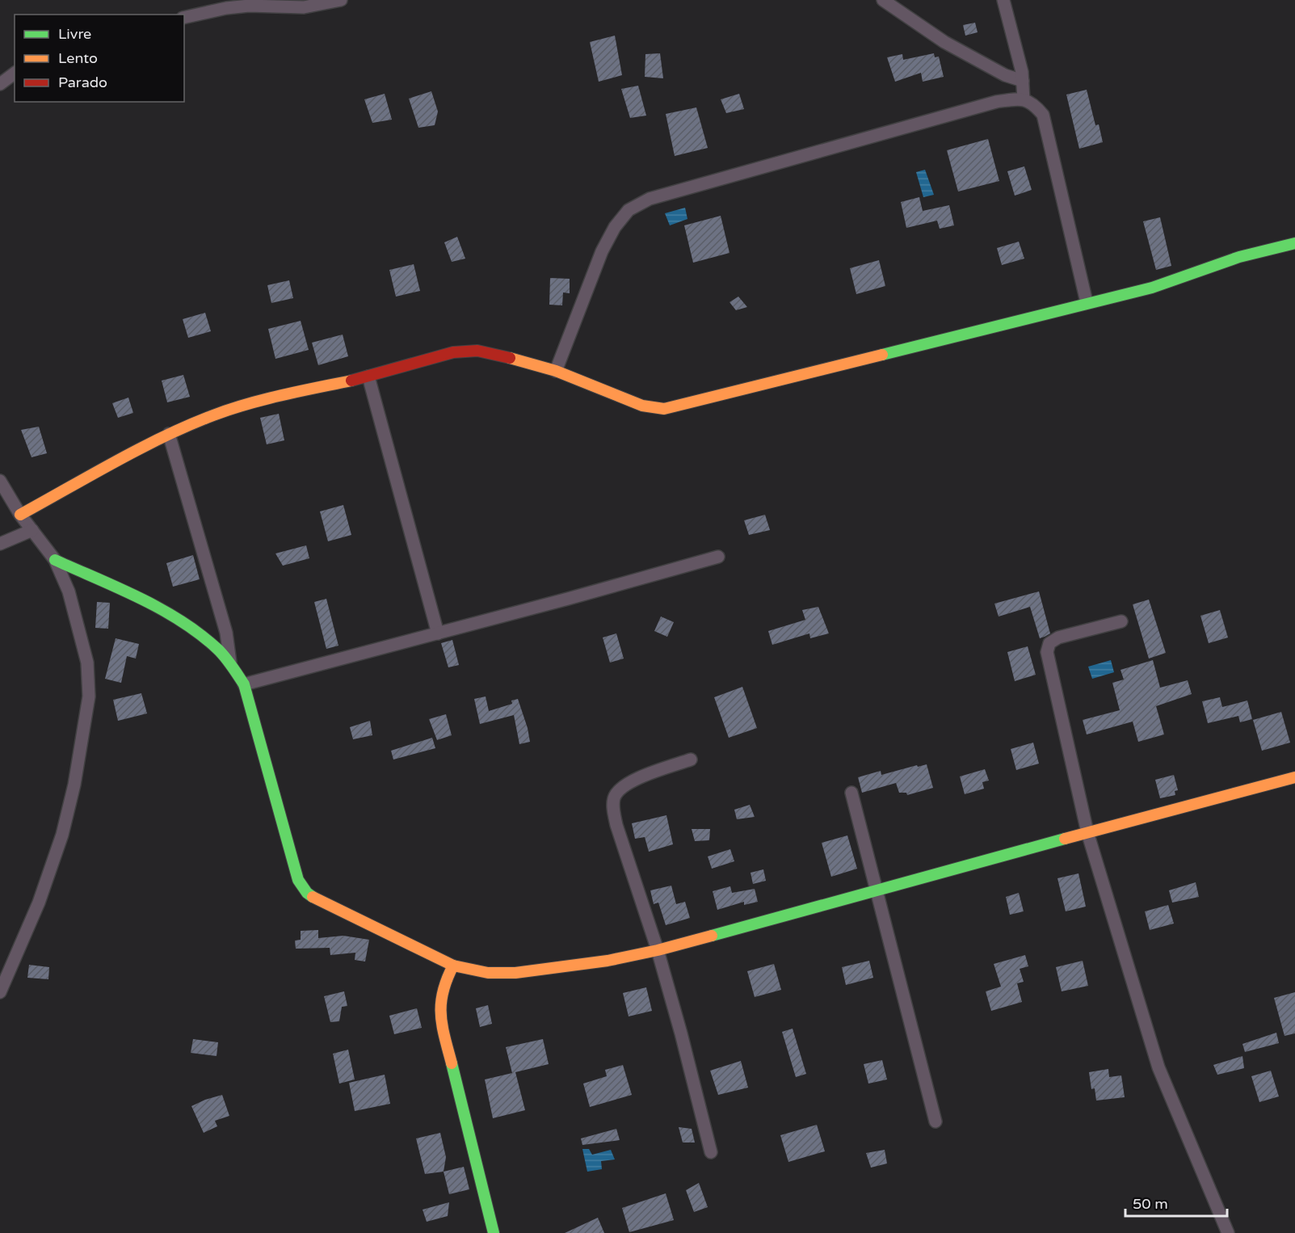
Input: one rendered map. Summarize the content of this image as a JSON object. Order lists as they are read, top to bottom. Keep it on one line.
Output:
{"legend":["Livre","Lento","Parado"],"scale_bar":"50 m"}
